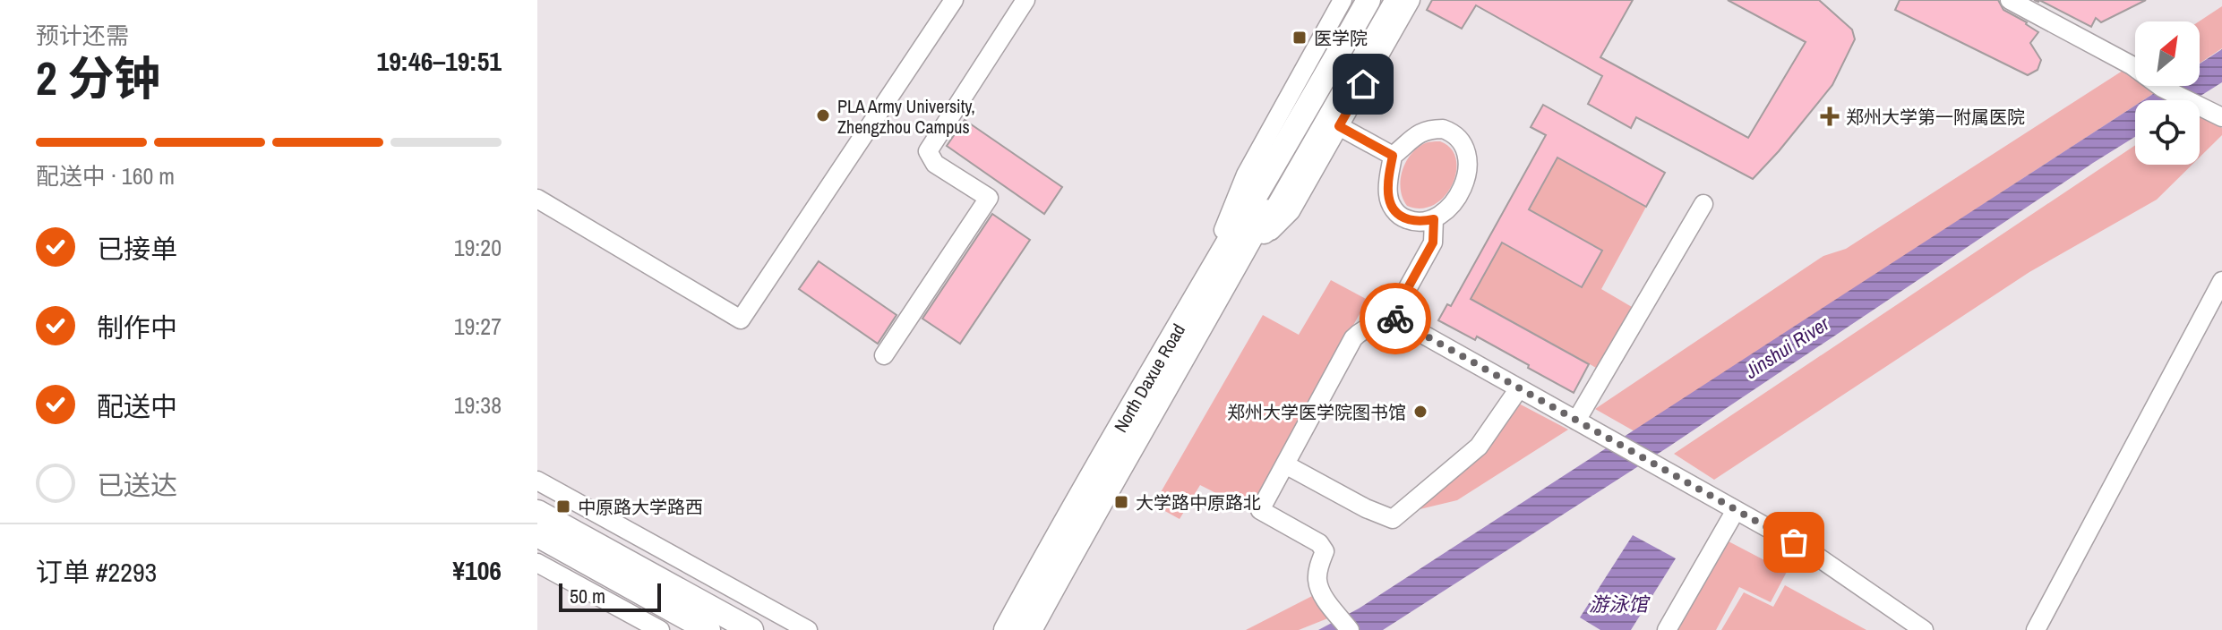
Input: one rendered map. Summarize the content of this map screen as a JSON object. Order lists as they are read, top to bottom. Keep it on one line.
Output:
{"streets":{"main road":["North Daxue Road"]},"water":["Jinshui River","游泳馆"],"places":{"transit":["医学院","大学路中原路北","中原路大学路西"],"other":["PLA Army University, Zhengzhou Campus","郑州大学医学院图书馆"],"health":["郑州大学第一附属医院"]},"scale_bar":"50 m","north":"top right","page":{"heading":["2 分钟","预计还需","19:46–19:51"],"panel":["订单 #2293","¥106"],"bar":"配送中 · 160 m","list":[["已接单","19:20"],["制作中","19:27"],["配送中","19:38"],"已送达"],"scale":"50 m"}}
